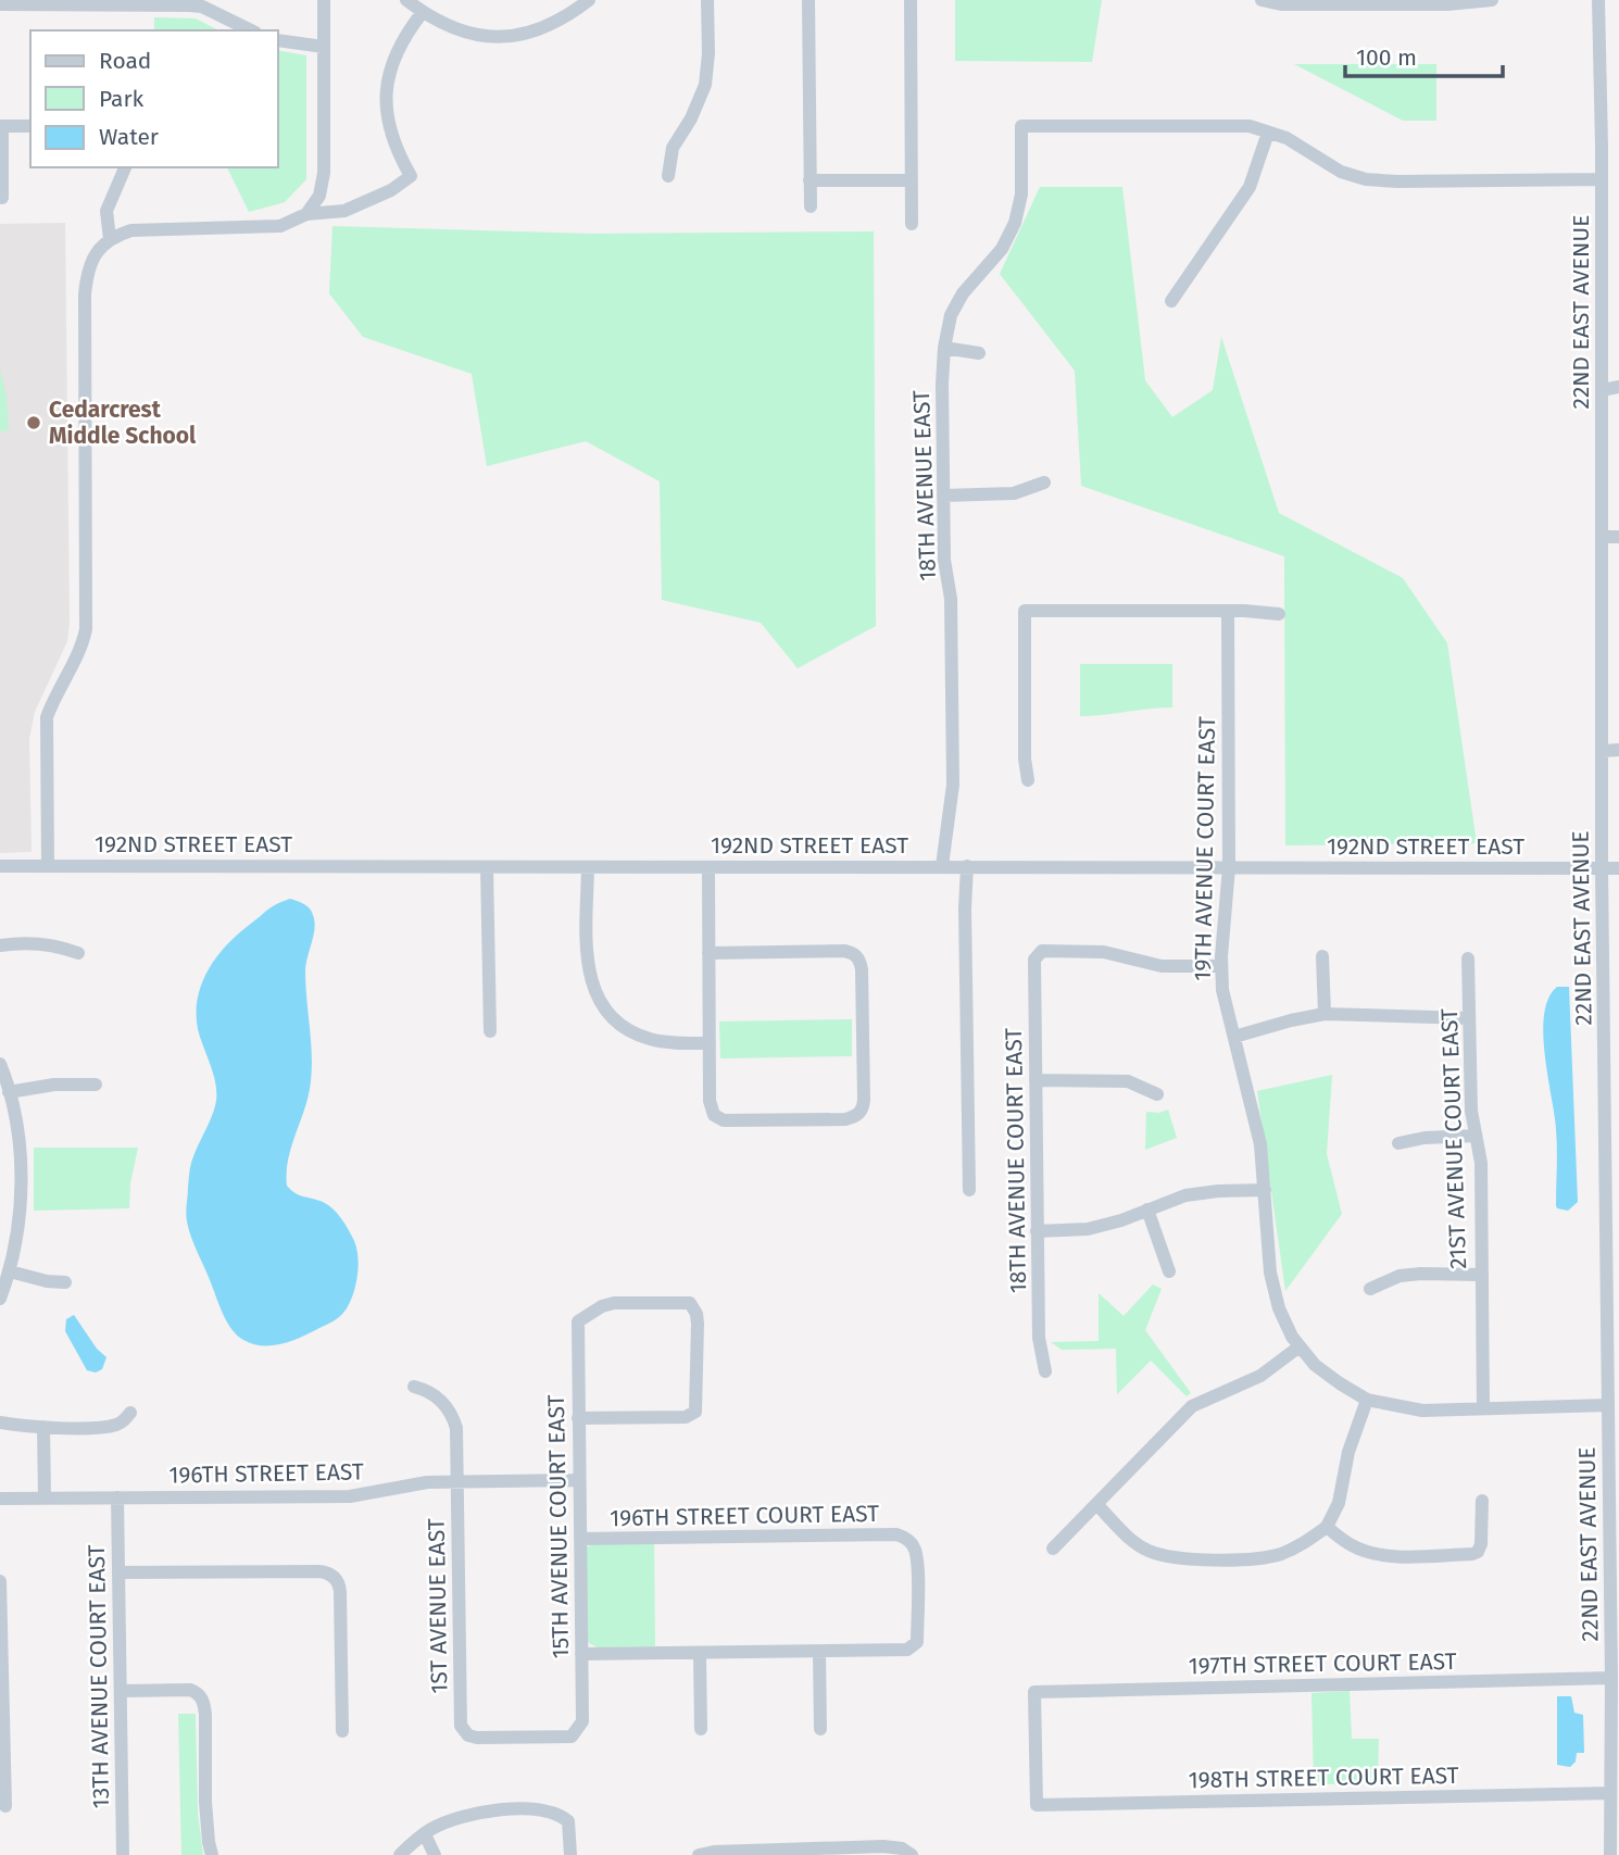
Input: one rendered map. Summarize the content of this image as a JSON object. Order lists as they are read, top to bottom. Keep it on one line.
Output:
{"streets":{"street":["22ND EAST AVENUE","18TH AVENUE EAST","192ND STREET EAST","19TH AVENUE COURT EAST","21ST AVENUE COURT EAST","18TH AVENUE COURT EAST","196TH STREET EAST","196TH STREET COURT EAST","15TH AVENUE COURT EAST","1ST AVENUE EAST","197TH STREET COURT EAST","13TH AVENUE COURT EAST","198TH STREET COURT EAST"]},"crossings":[["22ND EAST AVENUE","192ND STREET EAST"],["22ND EAST AVENUE","197TH STREET COURT EAST"],["22ND EAST AVENUE","198TH STREET COURT EAST"],["18TH AVENUE EAST","192ND STREET EAST"],["192ND STREET EAST","19TH AVENUE COURT EAST"],["19TH AVENUE COURT EAST","18TH AVENUE COURT EAST"],["196TH STREET EAST","15TH AVENUE COURT EAST"],["196TH STREET EAST","1ST AVENUE EAST"],["196TH STREET EAST","13TH AVENUE COURT EAST"],["196TH STREET COURT EAST","15TH AVENUE COURT EAST"],["15TH AVENUE COURT EAST","1ST AVENUE EAST"],["197TH STREET COURT EAST","198TH STREET COURT EAST"]],"places":["Cedarcrest Middle School"],"legend":["Road","Park","Water"],"scale_bar":"100 m"}
